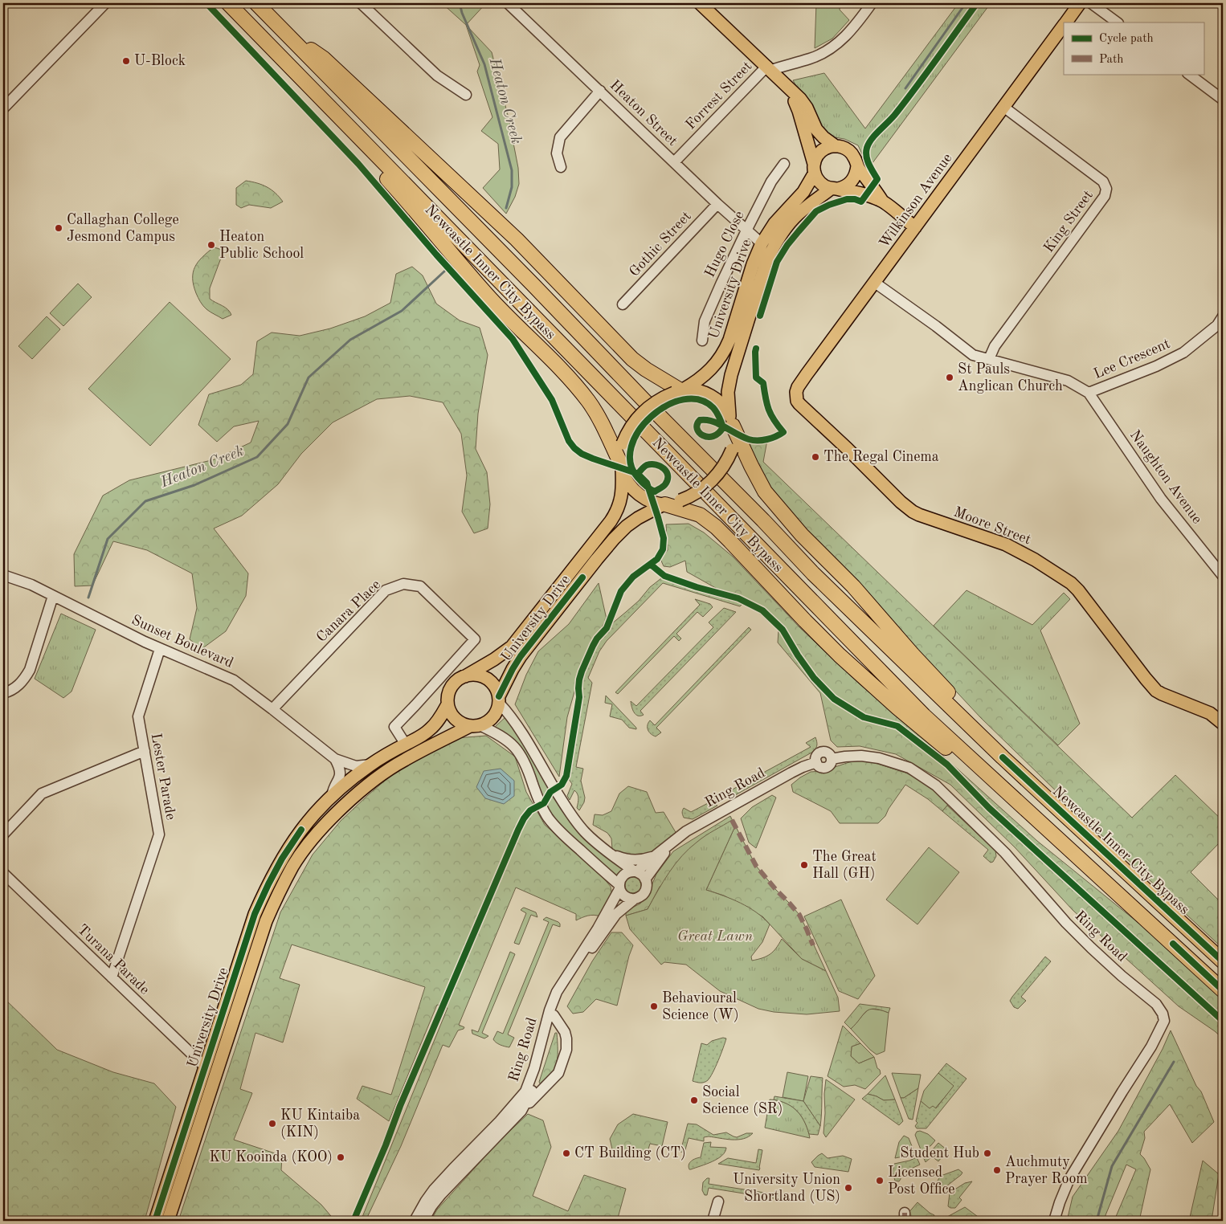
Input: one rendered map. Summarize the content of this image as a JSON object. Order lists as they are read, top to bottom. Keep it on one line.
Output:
{"streets":{"highway":["Newcastle Inner City Bypass"],"main road":["Wilkinson Avenue","University Drive","Moore Street"],"street":["Forrest Street","Heaton Street","King Street","Gothic Street","Hugo Close","Lee Crescent","Naughton Avenue","Canara Place","Sunset Boulevard","Lester Parade","Ring Road","Turana Parade"]},"crossings":[["Forrest Street","Heaton Street"],["Heaton Street","Gothic Street"],["Heaton Street","Hugo Close"],["Heaton Street","University Drive"],["Wilkinson Avenue","King Street"],["Wilkinson Avenue","Lee Crescent"],["Wilkinson Avenue","Moore Street"],["King Street","Lee Crescent"],["University Drive","Canara Place"],["University Drive","Sunset Boulevard"],["University Drive","Turana Parade"],["Lee Crescent","Naughton Avenue"],["Canara Place","Sunset Boulevard"],["Sunset Boulevard","Lester Parade"],["Lester Parade","Turana Parade"]],"water":["Heaton Creek"],"parks":["Great Lawn"],"places":["U-Block","Callaghan College Jesmond Campus","Heaton Public School","St Pauls Anglican Church","The Regal Cinema","The Great Hall (GH)","Behavioural Science (W)","Social Science (SR)","KU Kintaiba (KIN)","CT Building (CT)","Student Hub","KU Kooinda (KOO)","Auchmuty Prayer Room","Licensed Post Office","University Union Shortland (US)"],"legend":["Cycle path","Path"]}
